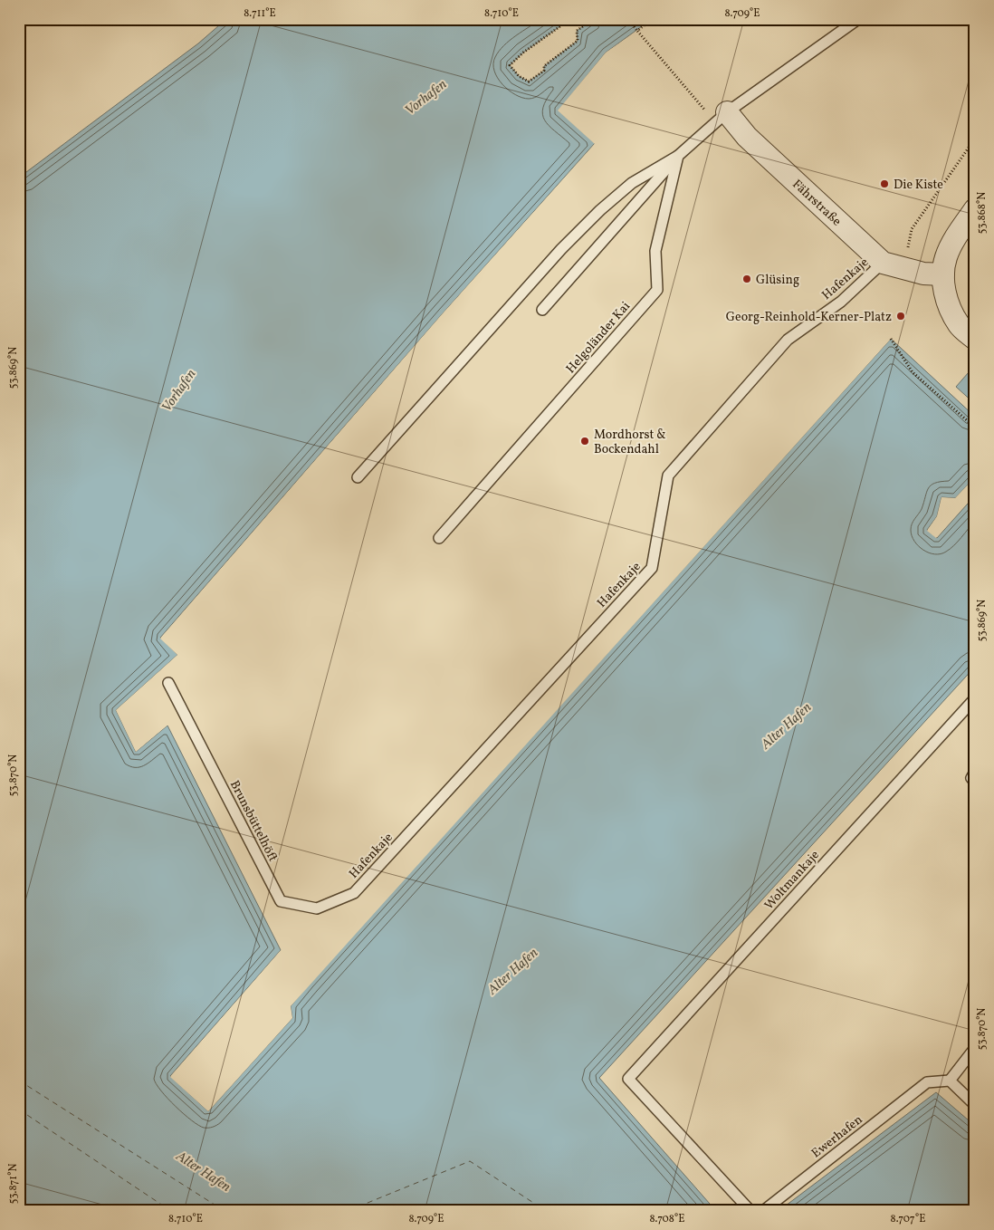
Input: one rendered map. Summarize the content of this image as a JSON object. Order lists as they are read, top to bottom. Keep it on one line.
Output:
{"streets":{"street":["Fährstraße"],"lane":["Hafenkaje","Helgoländer Kai","Brunsbüttelhöft","Woltmankaje","Ewerhafen"]},"crossings":[["Fährstraße","Hafenkaje"],["Hafenkaje","Brunsbüttelhöft"]],"water":["Vorhafen","Alter Hafen"],"places":["Die Kiste","Glüsing","Georg-Reinhold-Kerner-Platz","Mordhorst & Bockendahl"],"coordinates":["8.711°E","8.710°E","8.709°E","53.868°N","53.869°N","53.870°N","53.871°N","8.708°E","8.707°E"]}
